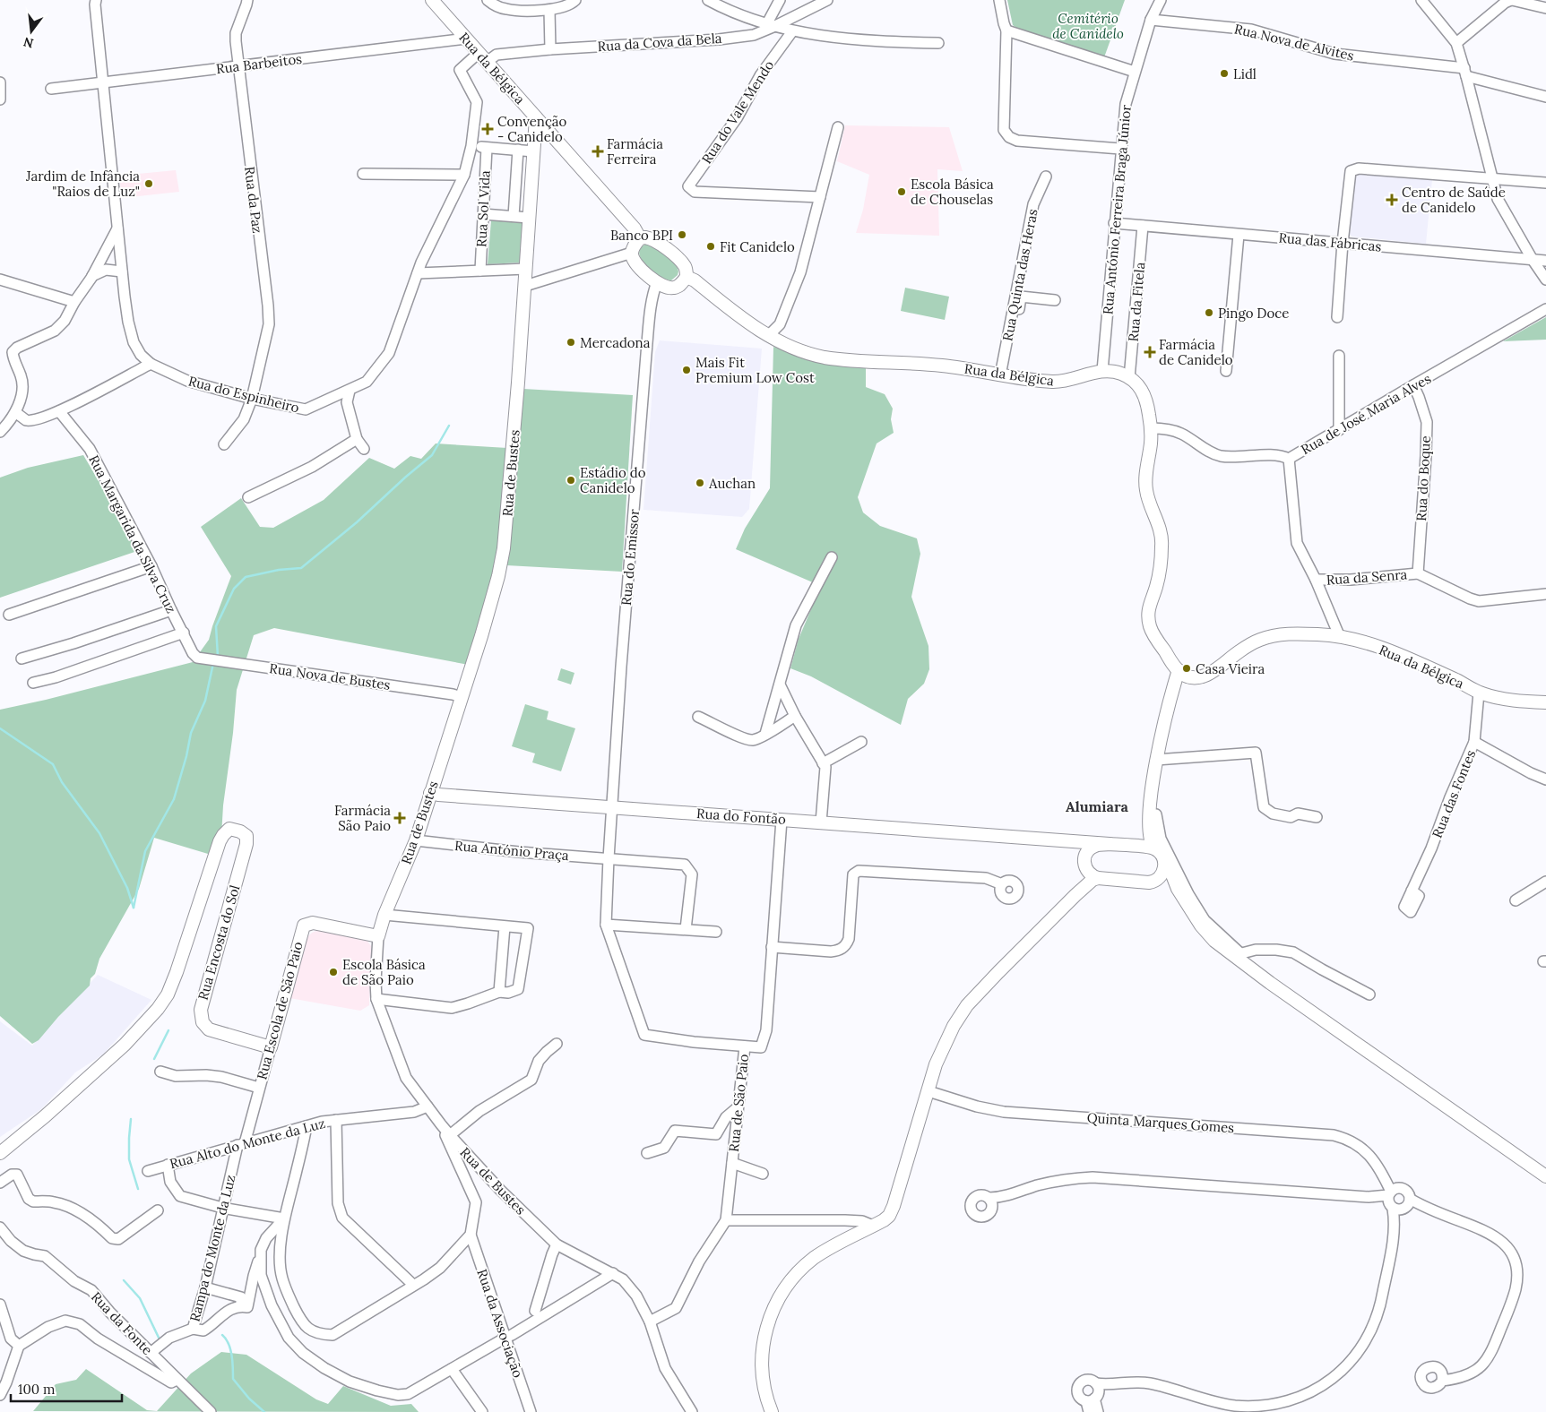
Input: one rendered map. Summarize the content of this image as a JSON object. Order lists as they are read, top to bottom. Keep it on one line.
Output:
{"streets":{"main road":["Rua da Bélgica","Rua de Bustes","Rua do Fontão","Rua Encosta do Sol","Rua Escola de São Paio"],"street":["Rua da Cova da Bela","Rua Nova de Alvites","Rua Barbeitos","Rua do Vale Mendo","Rua da Paz","Rua Sol Vida","Rua António Ferreira Braga Júnior","Rua das Fábricas","Rua Quinta das Heras","Rua da Fitela","Rua do Espinheiro","Rua de José Maria Alves","Rua do Boque","Rua Margarida da Silva Cruz","Rua do Emissor","Rua da Senra","Rua Nova de Bustes","Rua das Fontes","Rua António Praça","Rua de São Paio","Quinta Marques Gomes","Rua Alto do Monte da Luz","Rampa do Monte da Luz","Rua da Fonte","Rua da Associação"]},"crossings":[["Rua da Cova da Bela","Rua da Bélgica"],["Rua da Cova da Bela","Rua do Espinheiro"],["Rua Nova de Alvites","Rua António Ferreira Braga Júnior"],["Rua Barbeitos","Rua da Bélgica"],["Rua Barbeitos","Rua da Paz"],["Rua Barbeitos","Rua do Espinheiro"],["Rua da Bélgica","Rua António Ferreira Braga Júnior"],["Rua da Bélgica","Rua Quinta das Heras"],["Rua da Bélgica","Rua da Fitela"],["Rua da Bélgica","Rua do Espinheiro"],["Rua da Bélgica","Rua de Bustes"],["Rua da Bélgica","Rua das Fontes"],["Rua da Paz","Rua do Espinheiro"],["Rua António Ferreira Braga Júnior","Rua das Fábricas"],["Rua das Fábricas","Rua da Fitela"],["Rua de José Maria Alves","Rua do Boque"],["Rua de Bustes","Rua Nova de Bustes"],["Rua de Bustes","Rua do Fontão"],["Rua de Bustes","Rua António Praça"],["Rua de Bustes","Rua Escola de São Paio"],["Rua de Bustes","Rua de São Paio"],["Rua de Bustes","Rua Alto do Monte da Luz"],["Rua do Boque","Rua da Senra"],["Rua Margarida da Silva Cruz","Rua Nova de Bustes"],["Rua do Emissor","Rua do Fontão"],["Rua do Emissor","Rua António Praça"],["Rua do Fontão","Rua de São Paio"],["Rua Encosta do Sol","Rua Escola de São Paio"],["Rua Escola de São Paio","Rua Alto do Monte da Luz"],["Rua Escola de São Paio","Rampa do Monte da Luz"],["Rua Alto do Monte da Luz","Rampa do Monte da Luz"],["Rampa do Monte da Luz","Rua da Fonte"]],"districts":["Alumiara"],"parks":["Cemitério de Canidelo"],"places":{"other":["Lidl","Jardim de Infância \"Raios de Luz\"","Escola Básica de Chouselas","Banco BPI","Fit Canidelo","Pingo Doce","Mercadona","Mais Fit Premium Low Cost","Estádio do Canidelo","Auchan","Casa Vieira","Escola Básica de São Paio"],"health":["Convenção - Canidelo","Farmácia Ferreira","Centro de Saúde de Canidelo","Farmácia de Canidelo","Farmácia São Paio"]},"scale_bar":"100 m","north":"bottom"}
